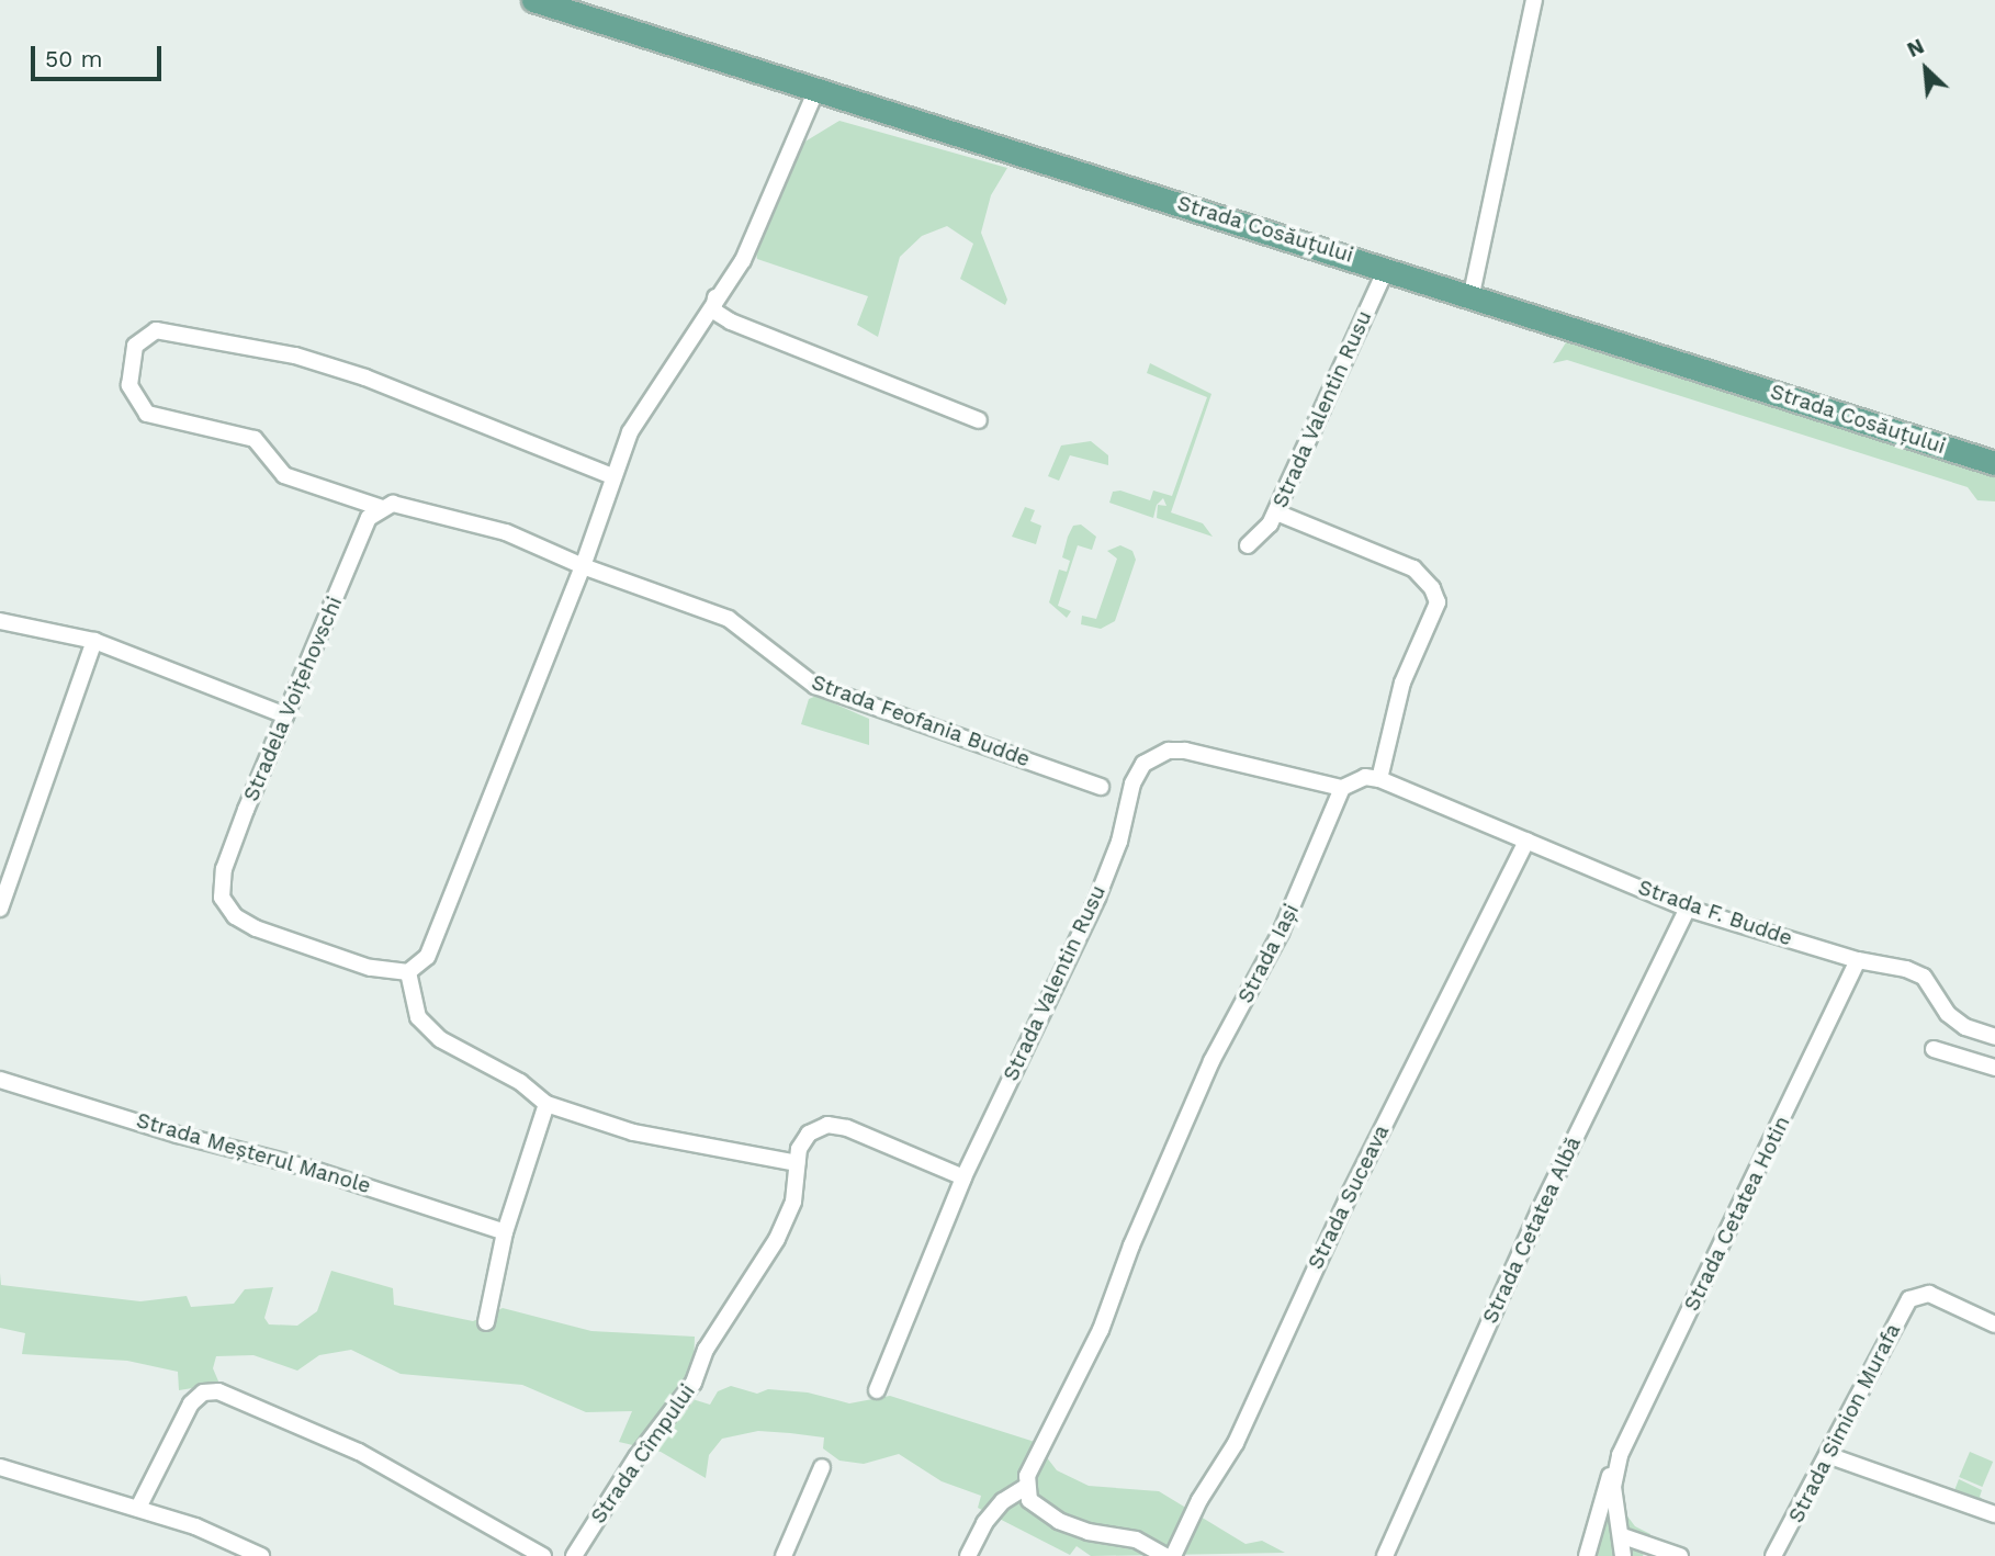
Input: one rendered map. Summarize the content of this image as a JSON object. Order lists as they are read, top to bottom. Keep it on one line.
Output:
{"streets":{"main road":["Strada Cosăuțului"],"street":["Strada Valentin Rusu","Stradela Voițehovschi","Strada Feofania Budde","Strada F. Budde","Strada Iași","Strada Meșterul Manole","Strada Suceava","Strada Cetatea Hotin","Strada Cetatea Albă","Strada Simion Murafa","Strada Cîmpului"]},"crossings":[["Strada Cosăuțului","Strada Valentin Rusu"],["Strada Valentin Rusu","Strada Iași"],["Stradela Voițehovschi","Strada Feofania Budde"],["Strada F. Budde","Strada Suceava"],["Strada F. Budde","Strada Cetatea Hotin"],["Strada F. Budde","Strada Cetatea Albă"]],"scale_bar":"50 m","north":"top left"}
